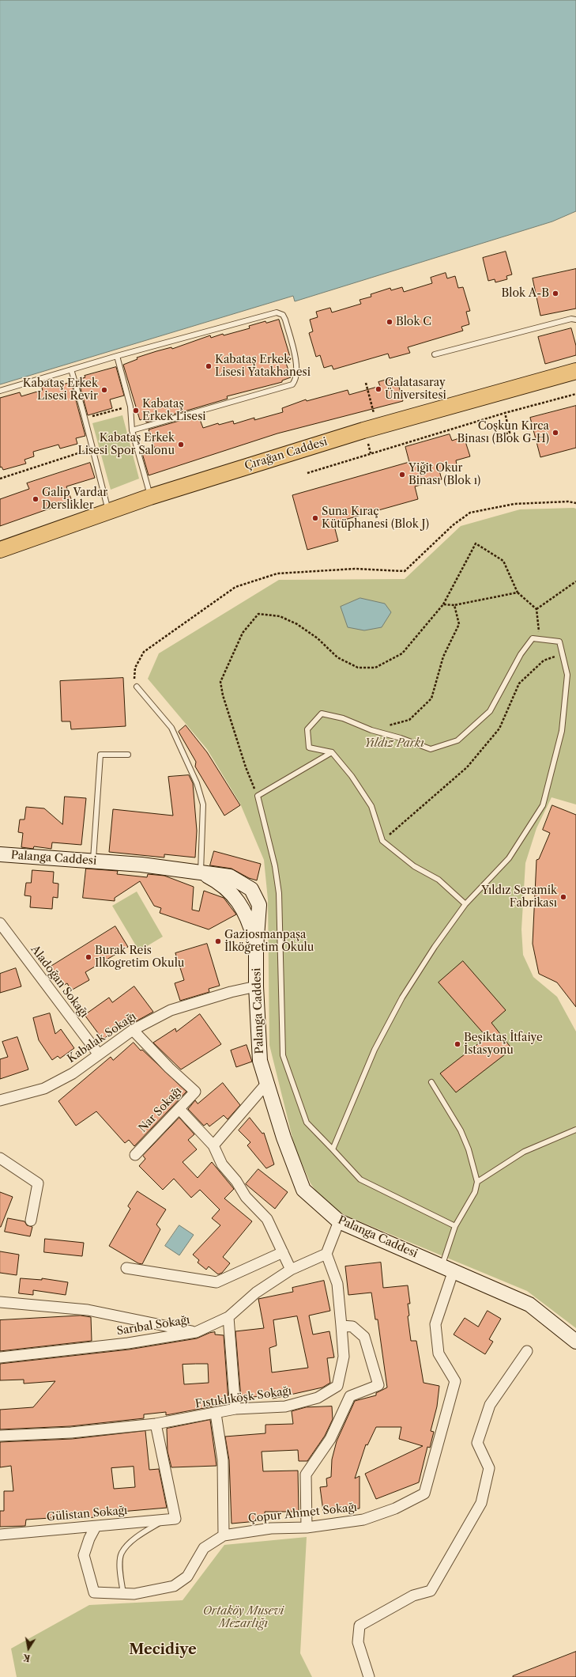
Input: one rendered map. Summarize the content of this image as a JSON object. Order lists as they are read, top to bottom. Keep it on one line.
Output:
{"streets":{"main road":["Çırağan Caddesi","Palanga Caddesi"],"street":["Aladoğan Sokağı","Kabalak Sokağı","Nar Sokağı","Sarıbal Sokağı","Fıstıklıköşk Sokağı","Çopur Ahmet Sokağı","Gülistan Sokağı"]},"crossings":[["Palanga Caddesi","Kabalak Sokağı"],["Palanga Caddesi","Çopur Ahmet Sokağı"],["Aladoğan Sokağı","Kabalak Sokağı"],["Kabalak Sokağı","Nar Sokağı"],["Sarıbal Sokağı","Fıstıklıköşk Sokağı"],["Fıstıklıköşk Sokağı","Gülistan Sokağı"],["Çopur Ahmet Sokağı","Gülistan Sokağı"]],"districts":["Mecidiye"],"parks":["Yıldız Parkı","Ortaköy Musevi Mezarlığı"],"places":["Blok A-B","Blok C","Kabataş Erkek Lisesi Yatakhanesi","Galatasaray Üniversitesi","Kabataş Erkek Lisesi Revir","Kabataş Erkek Lisesi","Coşkun Kırca Binası (Blok G-H)","Kabataş Erkek Lisesi Spor Salonu","Yiğit Okur Binası (Blok ı)","Galip Vardar Derslikler","Suna Kıraç Kütüphanesi (Blok J)","Yıldız Seramik Fabrikası","Gaziosmanpaşa İlköğretim Okulu","Burak Reis Ilkogretim Okulu","Beşiktaş İtfaiye İstasyonu"],"north":"bottom"}
